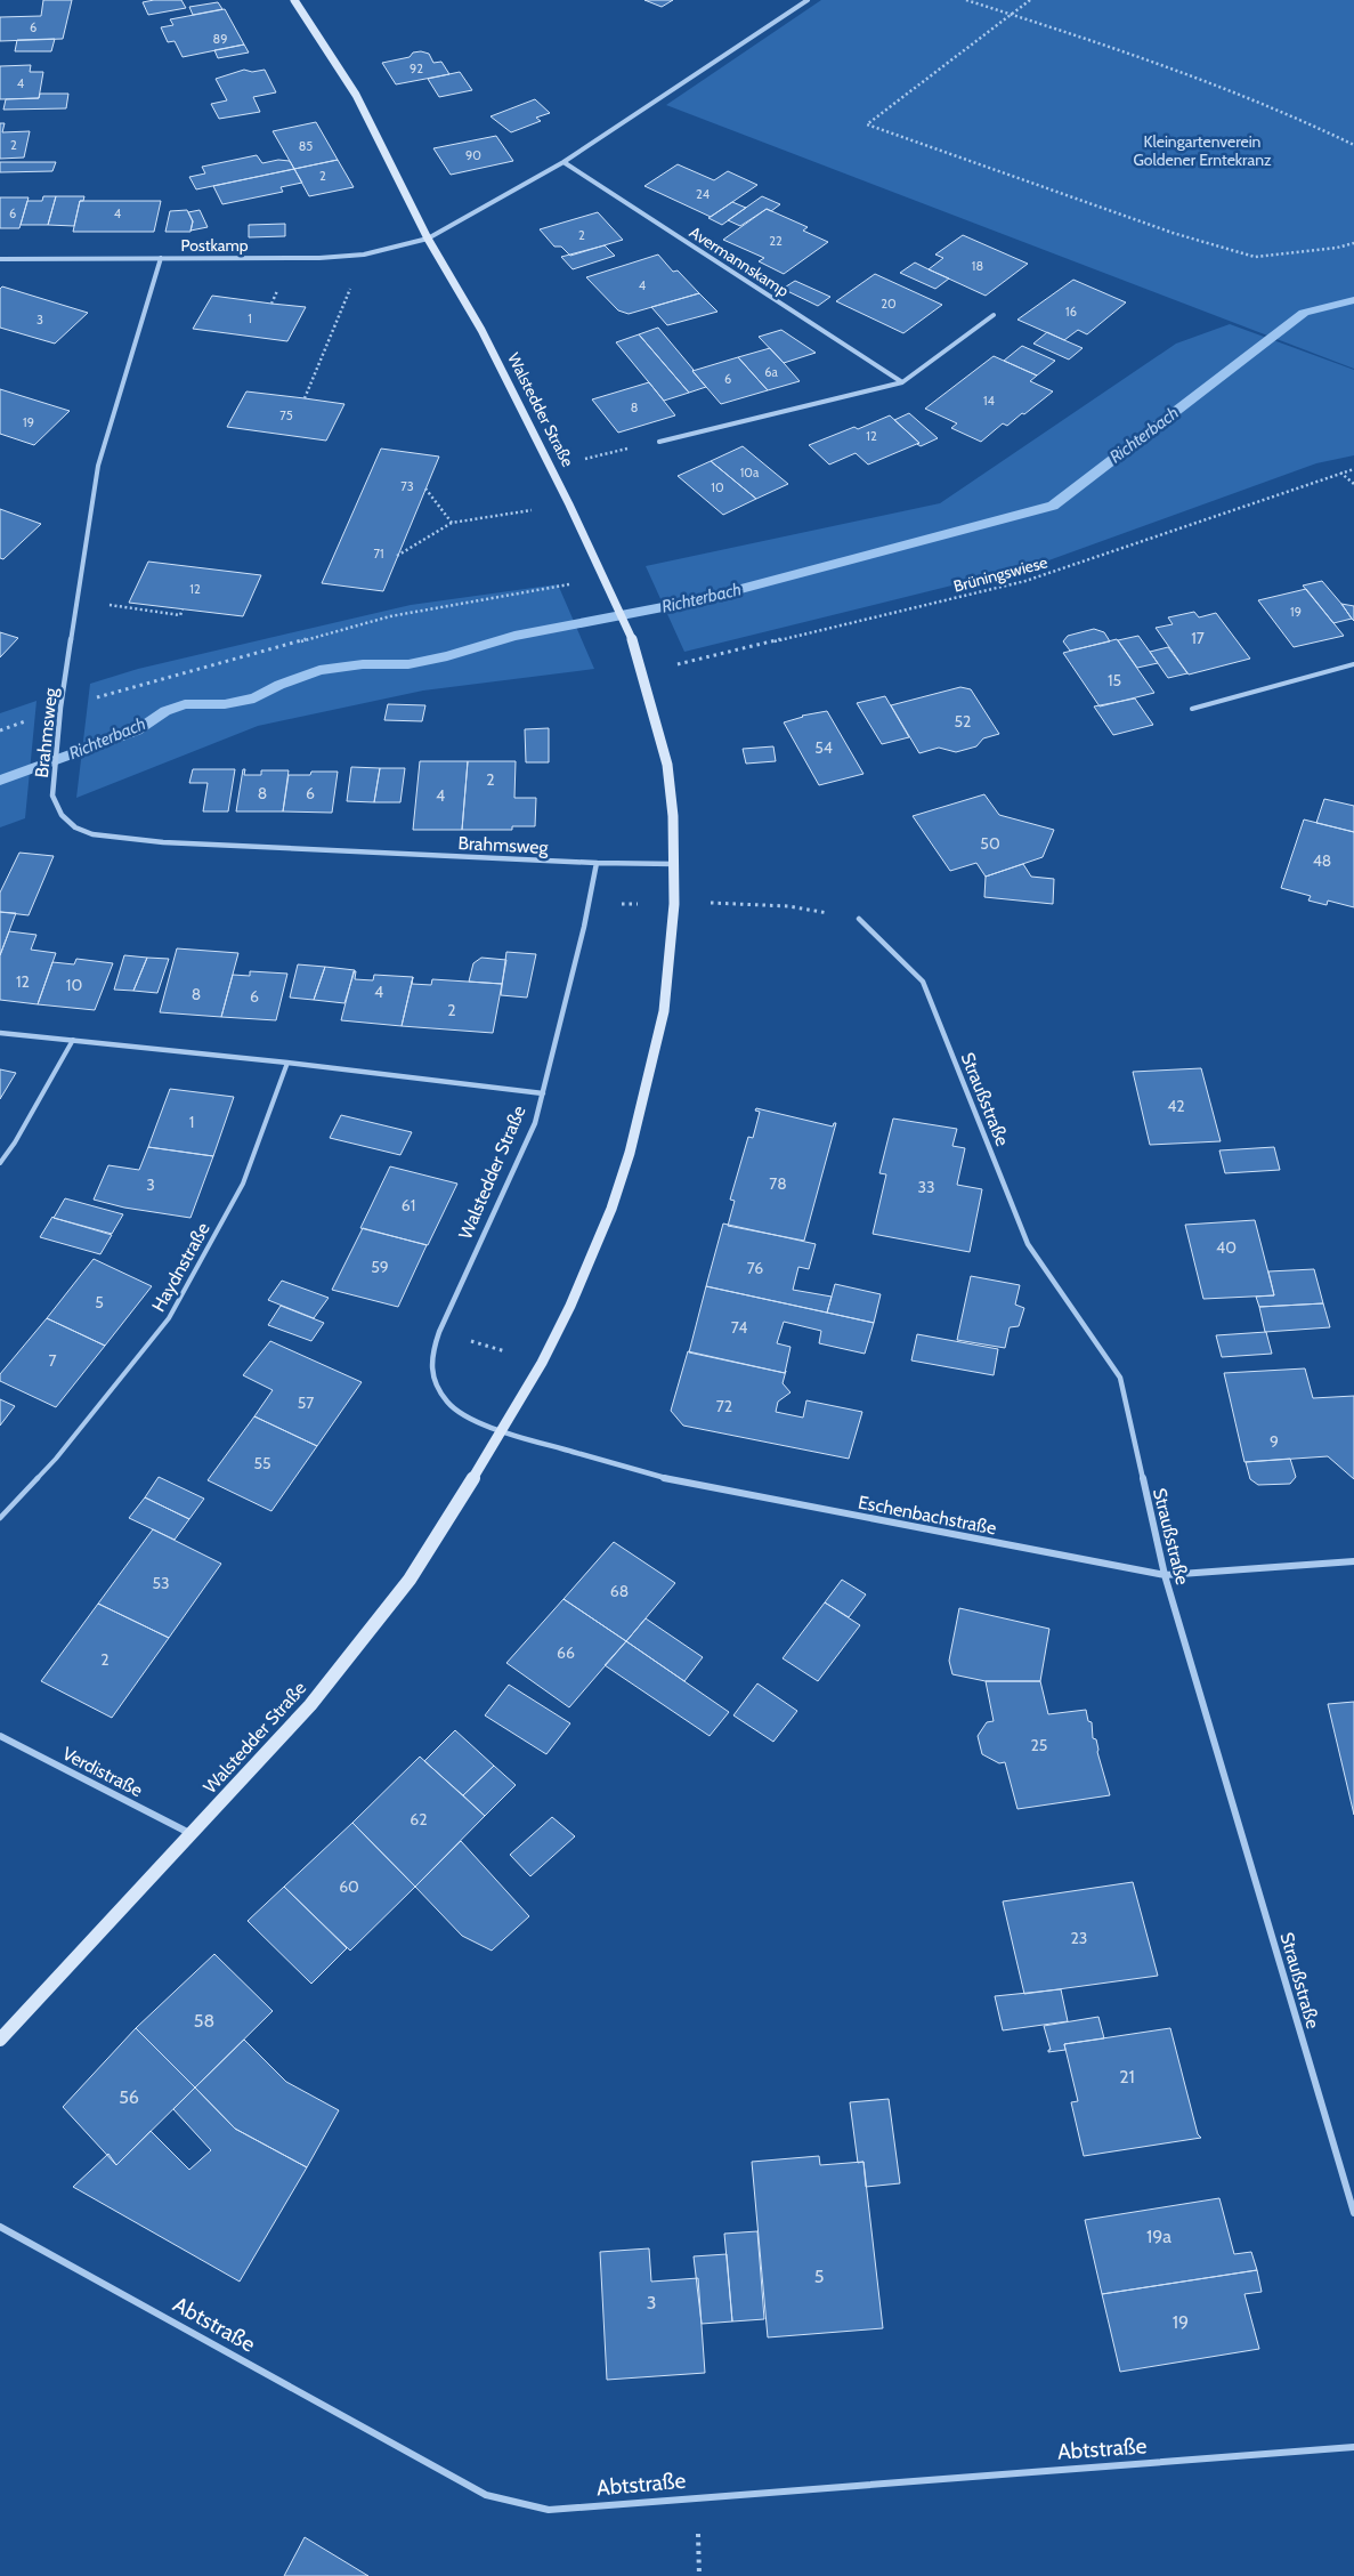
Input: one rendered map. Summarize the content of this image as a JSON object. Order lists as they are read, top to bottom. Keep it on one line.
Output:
{"streets":{"main road":["Walstedder Straße"],"street":["Postkamp","Avermannskamp","Brahmsweg","Straußstraße","Eschenbachstraße","Verdistraße","Abtstraße"],"lane":["Haydnstraße"],"path":["Brüningswiese"]},"crossings":[["Postkamp","Walstedder Straße"],["Postkamp","Brahmsweg"],["Walstedder Straße","Brüningswiese"],["Walstedder Straße","Brahmsweg"],["Walstedder Straße","Eschenbachstraße"],["Walstedder Straße","Verdistraße"],["Straußstraße","Eschenbachstraße"]],"water":["Richterbach"],"parks":["Kleingartenverein Goldener Erntekranz"],"house_numbers":["6","89","92","4","2","85","90","2","24","6","4","2","22","18","4","20","16","1","3","6a","6","14","8","75","19","12","10a","73","10","71","12","19","17","15","52","54","2","8","6","4","50","48","12","10","4","8","6","2","42","1","78","3","33","61","40","59","76","5","74","7","57","72","9","55","53","68","66","2","25","62","60","23","58","21","56","19a","5","3","19"]}
